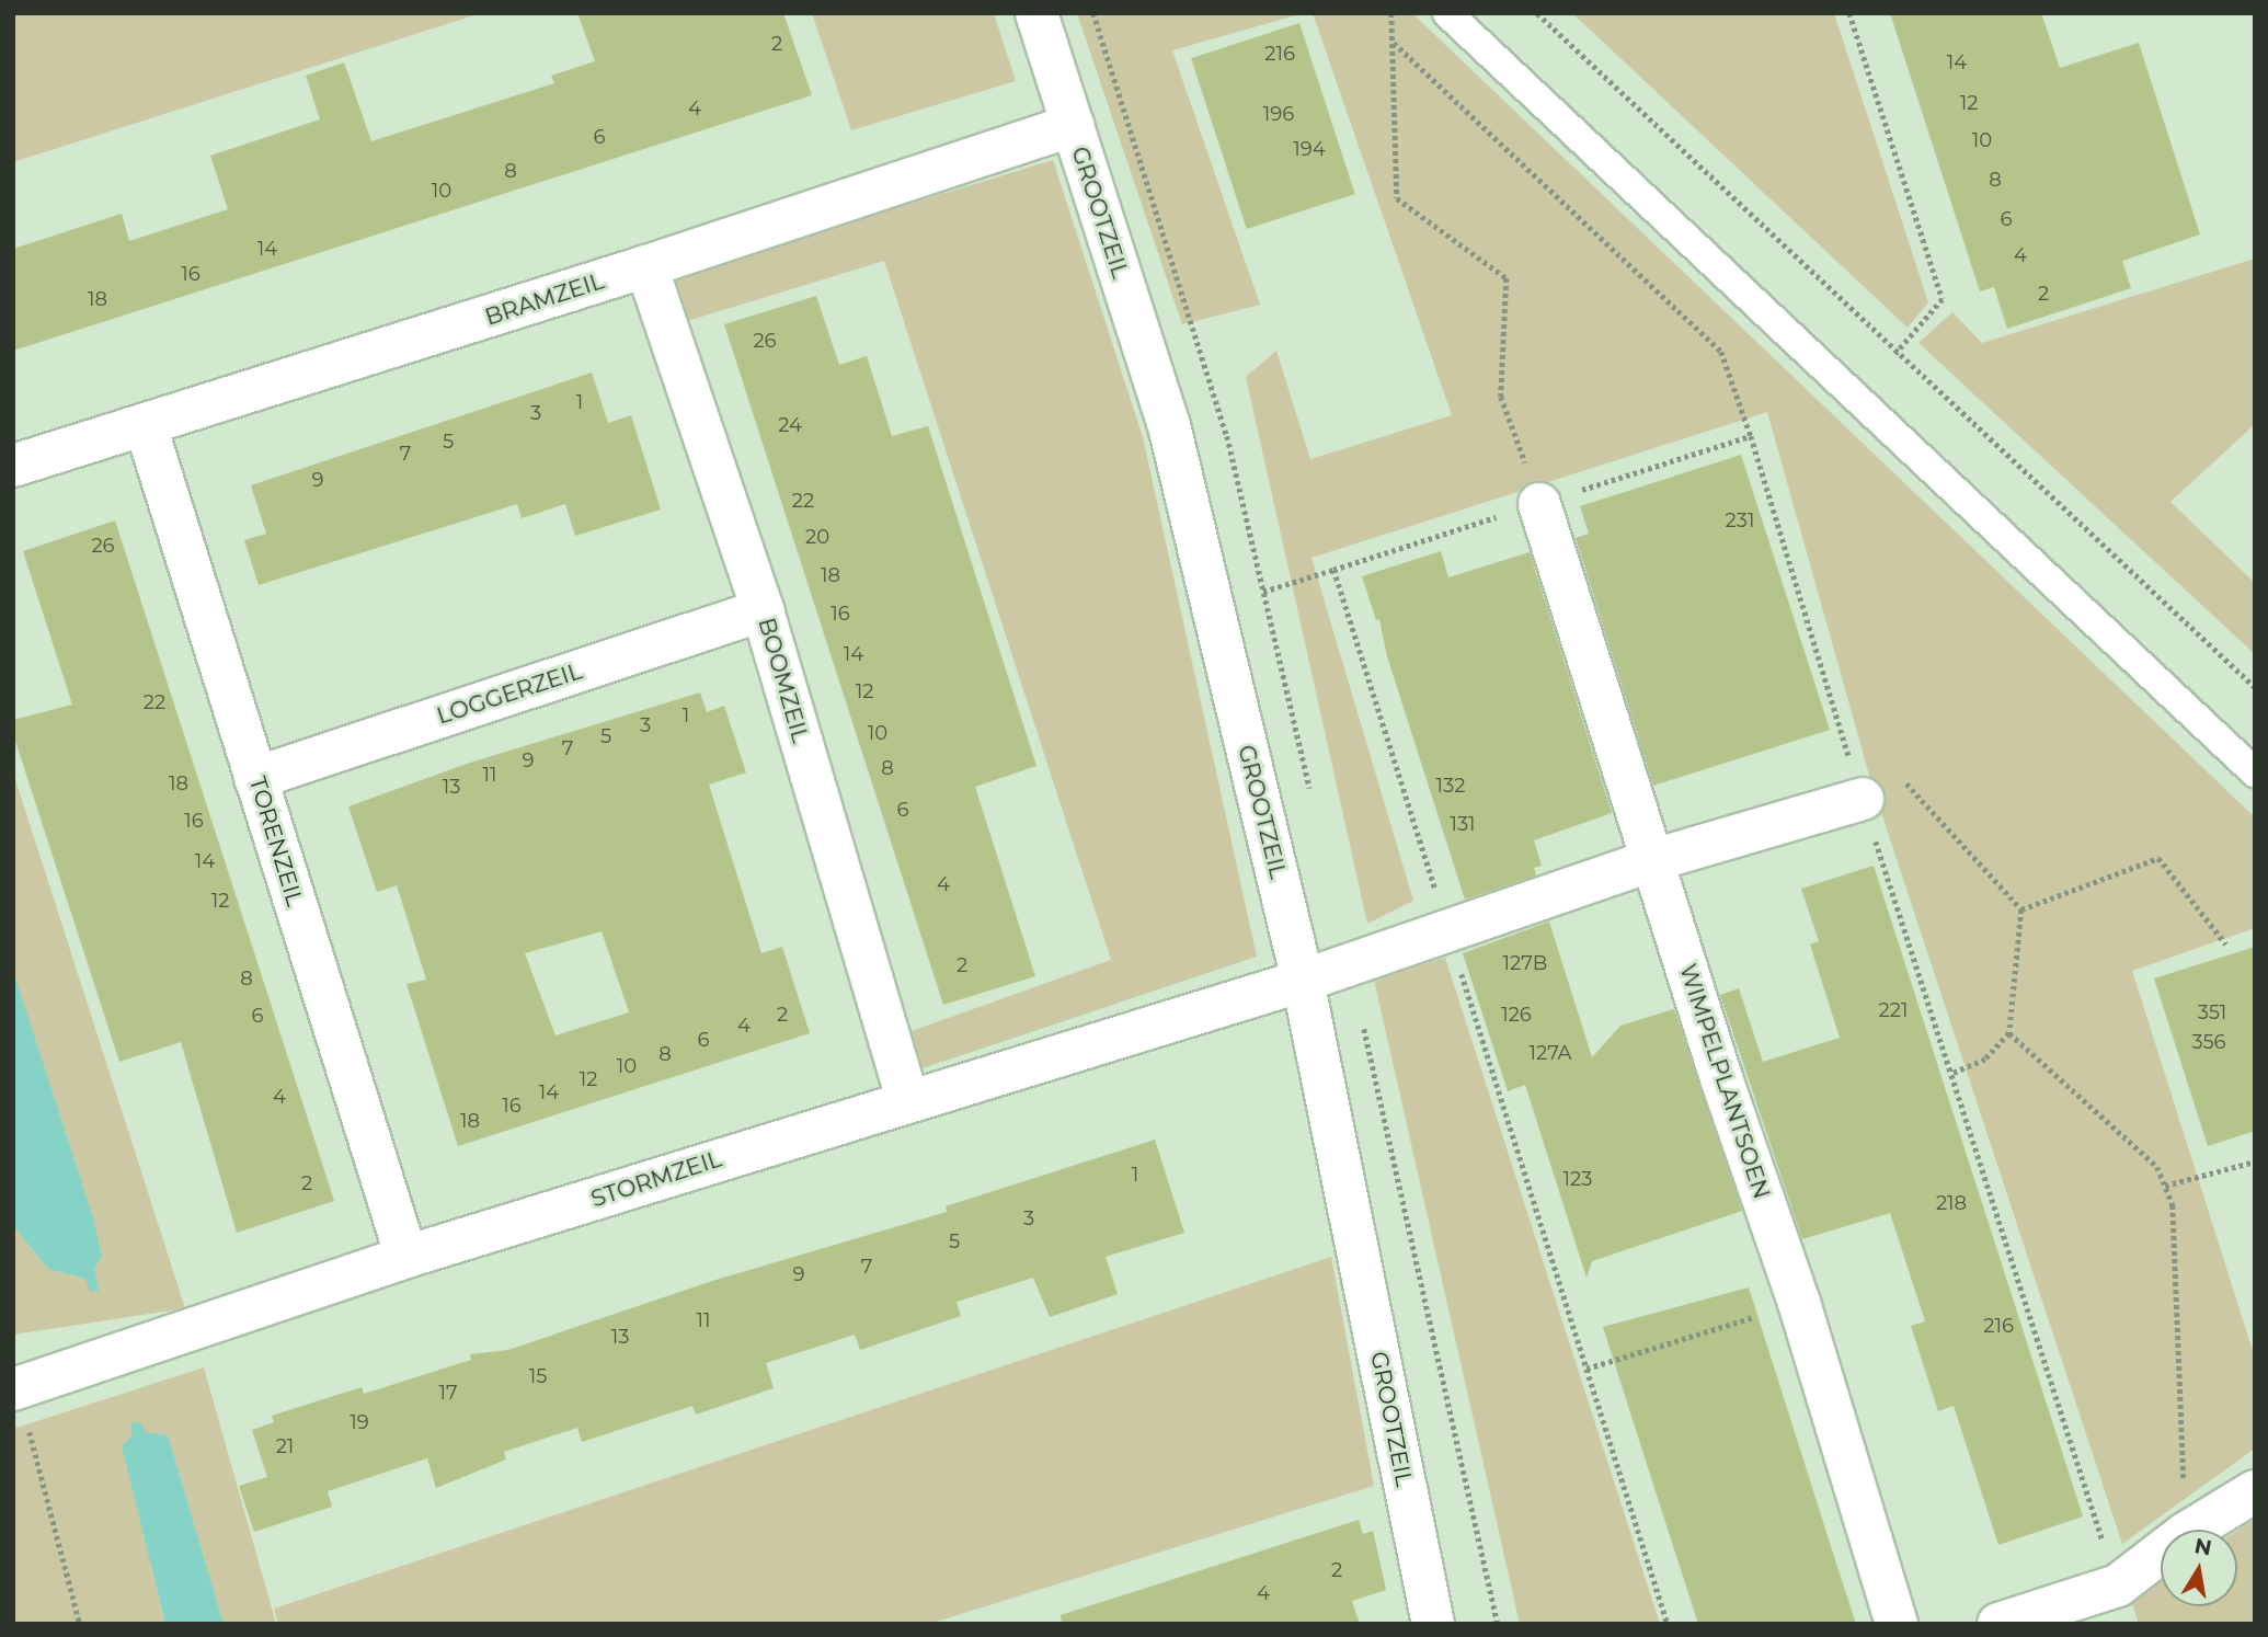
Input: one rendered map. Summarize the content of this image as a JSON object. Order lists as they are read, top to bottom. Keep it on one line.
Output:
{"streets":{"street":["GROOTZEIL","BRAMZEIL","BOOMZEIL","LOGGERZEIL","TORENZEIL","WIMPELPLANTSOEN","STORMZEIL"]},"crossings":[["GROOTZEIL","BRAMZEIL"],["GROOTZEIL","STORMZEIL"],["BRAMZEIL","BOOMZEIL"],["BRAMZEIL","TORENZEIL"],["BOOMZEIL","LOGGERZEIL"],["BOOMZEIL","STORMZEIL"],["LOGGERZEIL","TORENZEIL"],["TORENZEIL","STORMZEIL"]],"house_numbers":["2","216","14","12","4","196","6","10","194","8","8","10","6","14","4","16","2","18","26","1","3","24","5","7","9","22","231","20","26","18","16","14","12","22","1","3","10","5","7","9","8","11","18","132","13","6","16","131","14","4","12","127B","2","8","221","351","2","126","6","4","6","356","127A","8","10","12","14","4","16","18","1","123","2","218","3","5","7","9","11","216","13","15","17","19","21","2","4"],"north":"top"}
